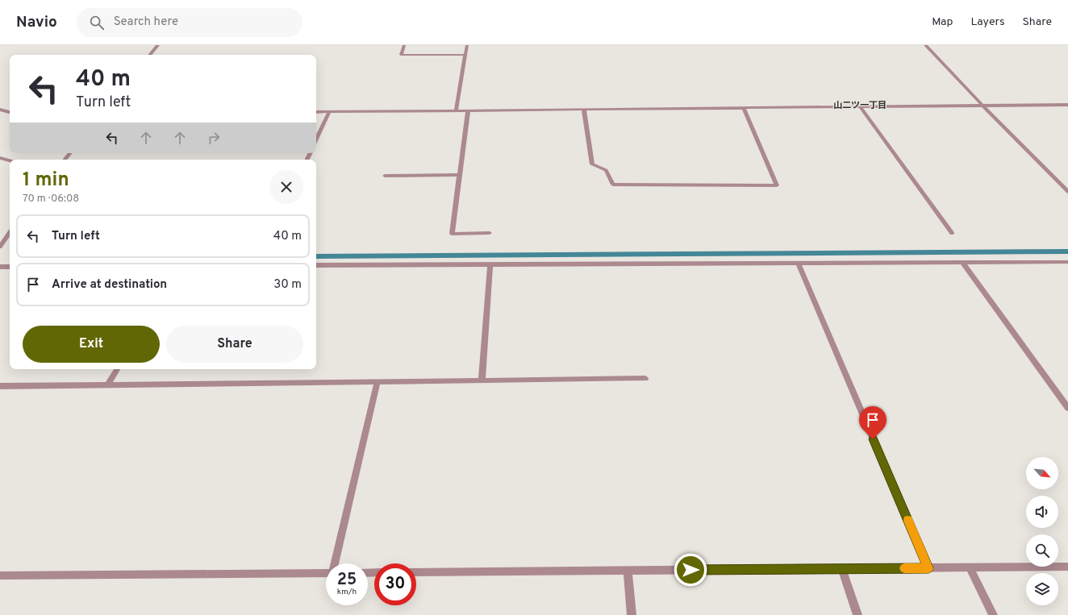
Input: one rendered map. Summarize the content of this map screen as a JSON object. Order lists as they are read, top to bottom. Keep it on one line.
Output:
{"districts":["山二ツ一丁目"],"north":"bottom right","page":{"header":"Navio","search":"Search here","nav":["Map","Layers","Share"],"turn":["40 m","Turn left"],"heading":["1 min","70 m · 06:08"],"list":[{"name":"Turn left","value":"40 m"},{"name":"Arrive at destination","value":"30 m"}],"buttons":["Exit","Share"],"speed":"25 km/h","limit":"30"}}
